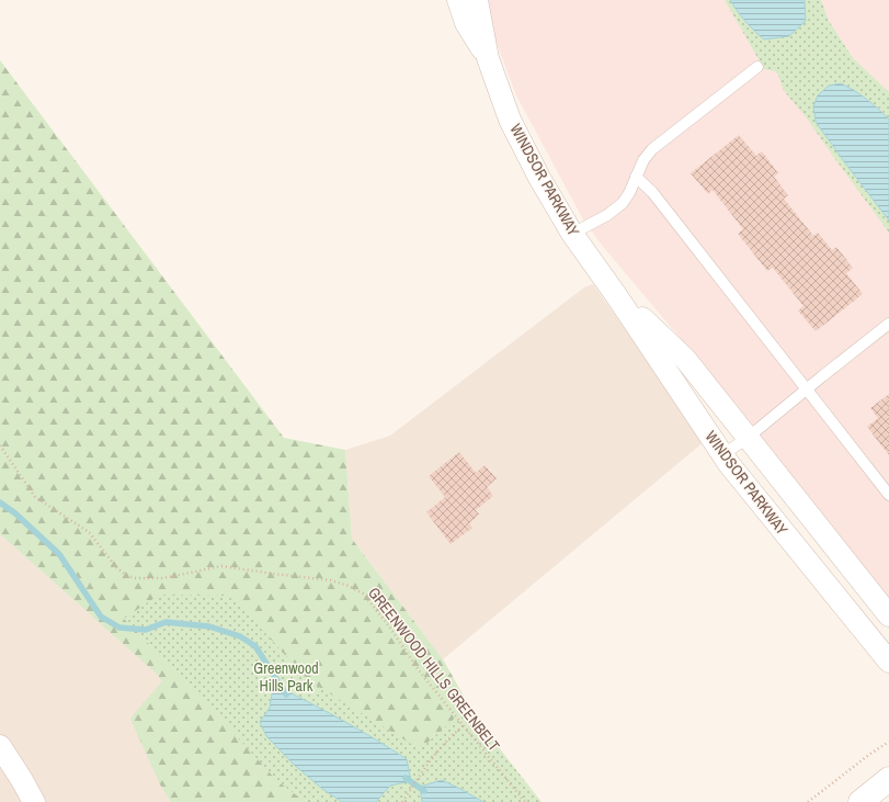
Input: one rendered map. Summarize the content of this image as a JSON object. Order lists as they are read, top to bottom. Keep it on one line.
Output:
{"streets":{"street":["WINDSOR PARKWAY"],"path":["GREENWOOD HILLS GREENBELT"]},"parks":["Greenwood Hills Park"]}
